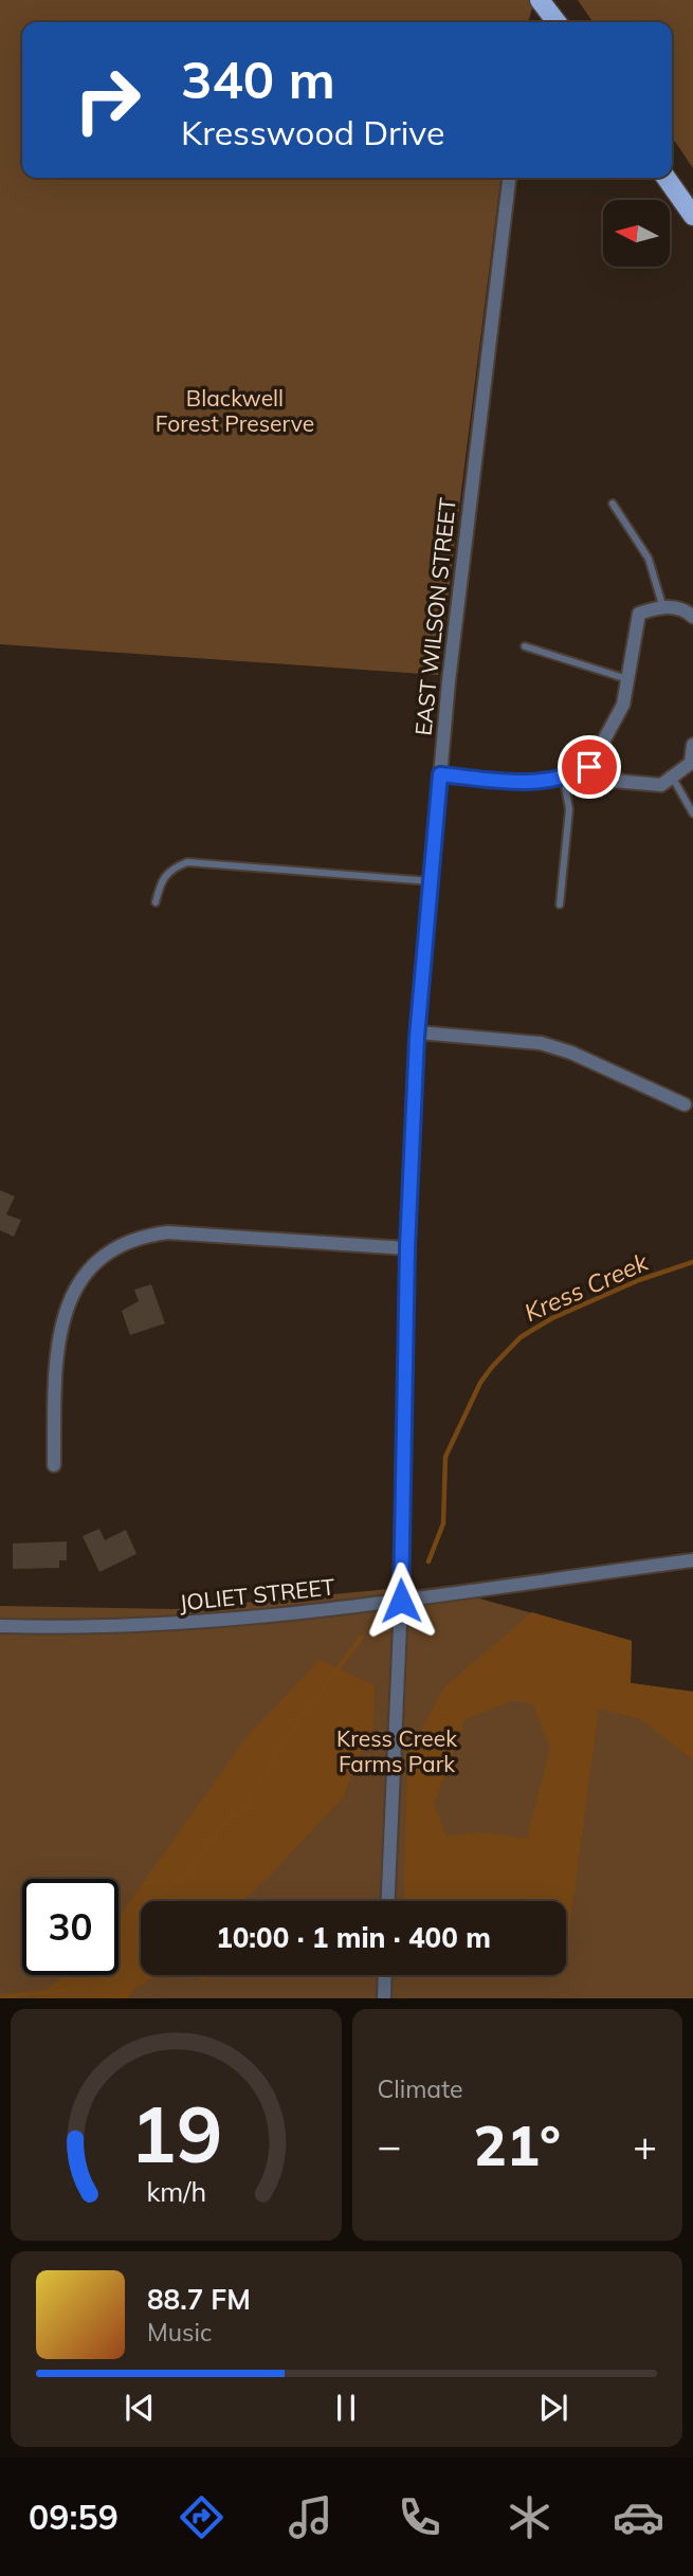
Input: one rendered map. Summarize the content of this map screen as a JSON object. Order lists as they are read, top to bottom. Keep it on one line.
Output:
{"streets":{"street":["EAST WILSON STREET","JOLIET STREET"]},"crossings":[["EAST WILSON STREET","JOLIET STREET"]],"water":["Kress Creek"],"parks":["Blackwell Forest Preserve","Kress Creek Farms Park"],"north":"left","page":{"turn":["340 m","Kresswood Drive"],"limit":"30","trip":"10:00 · 1 min · 400 m","tile":"Climate","heat":["−","21°","+"],"song":["88.7 FM","Music"],"tabs":"09:59","gauge":["19","km/h"]}}
